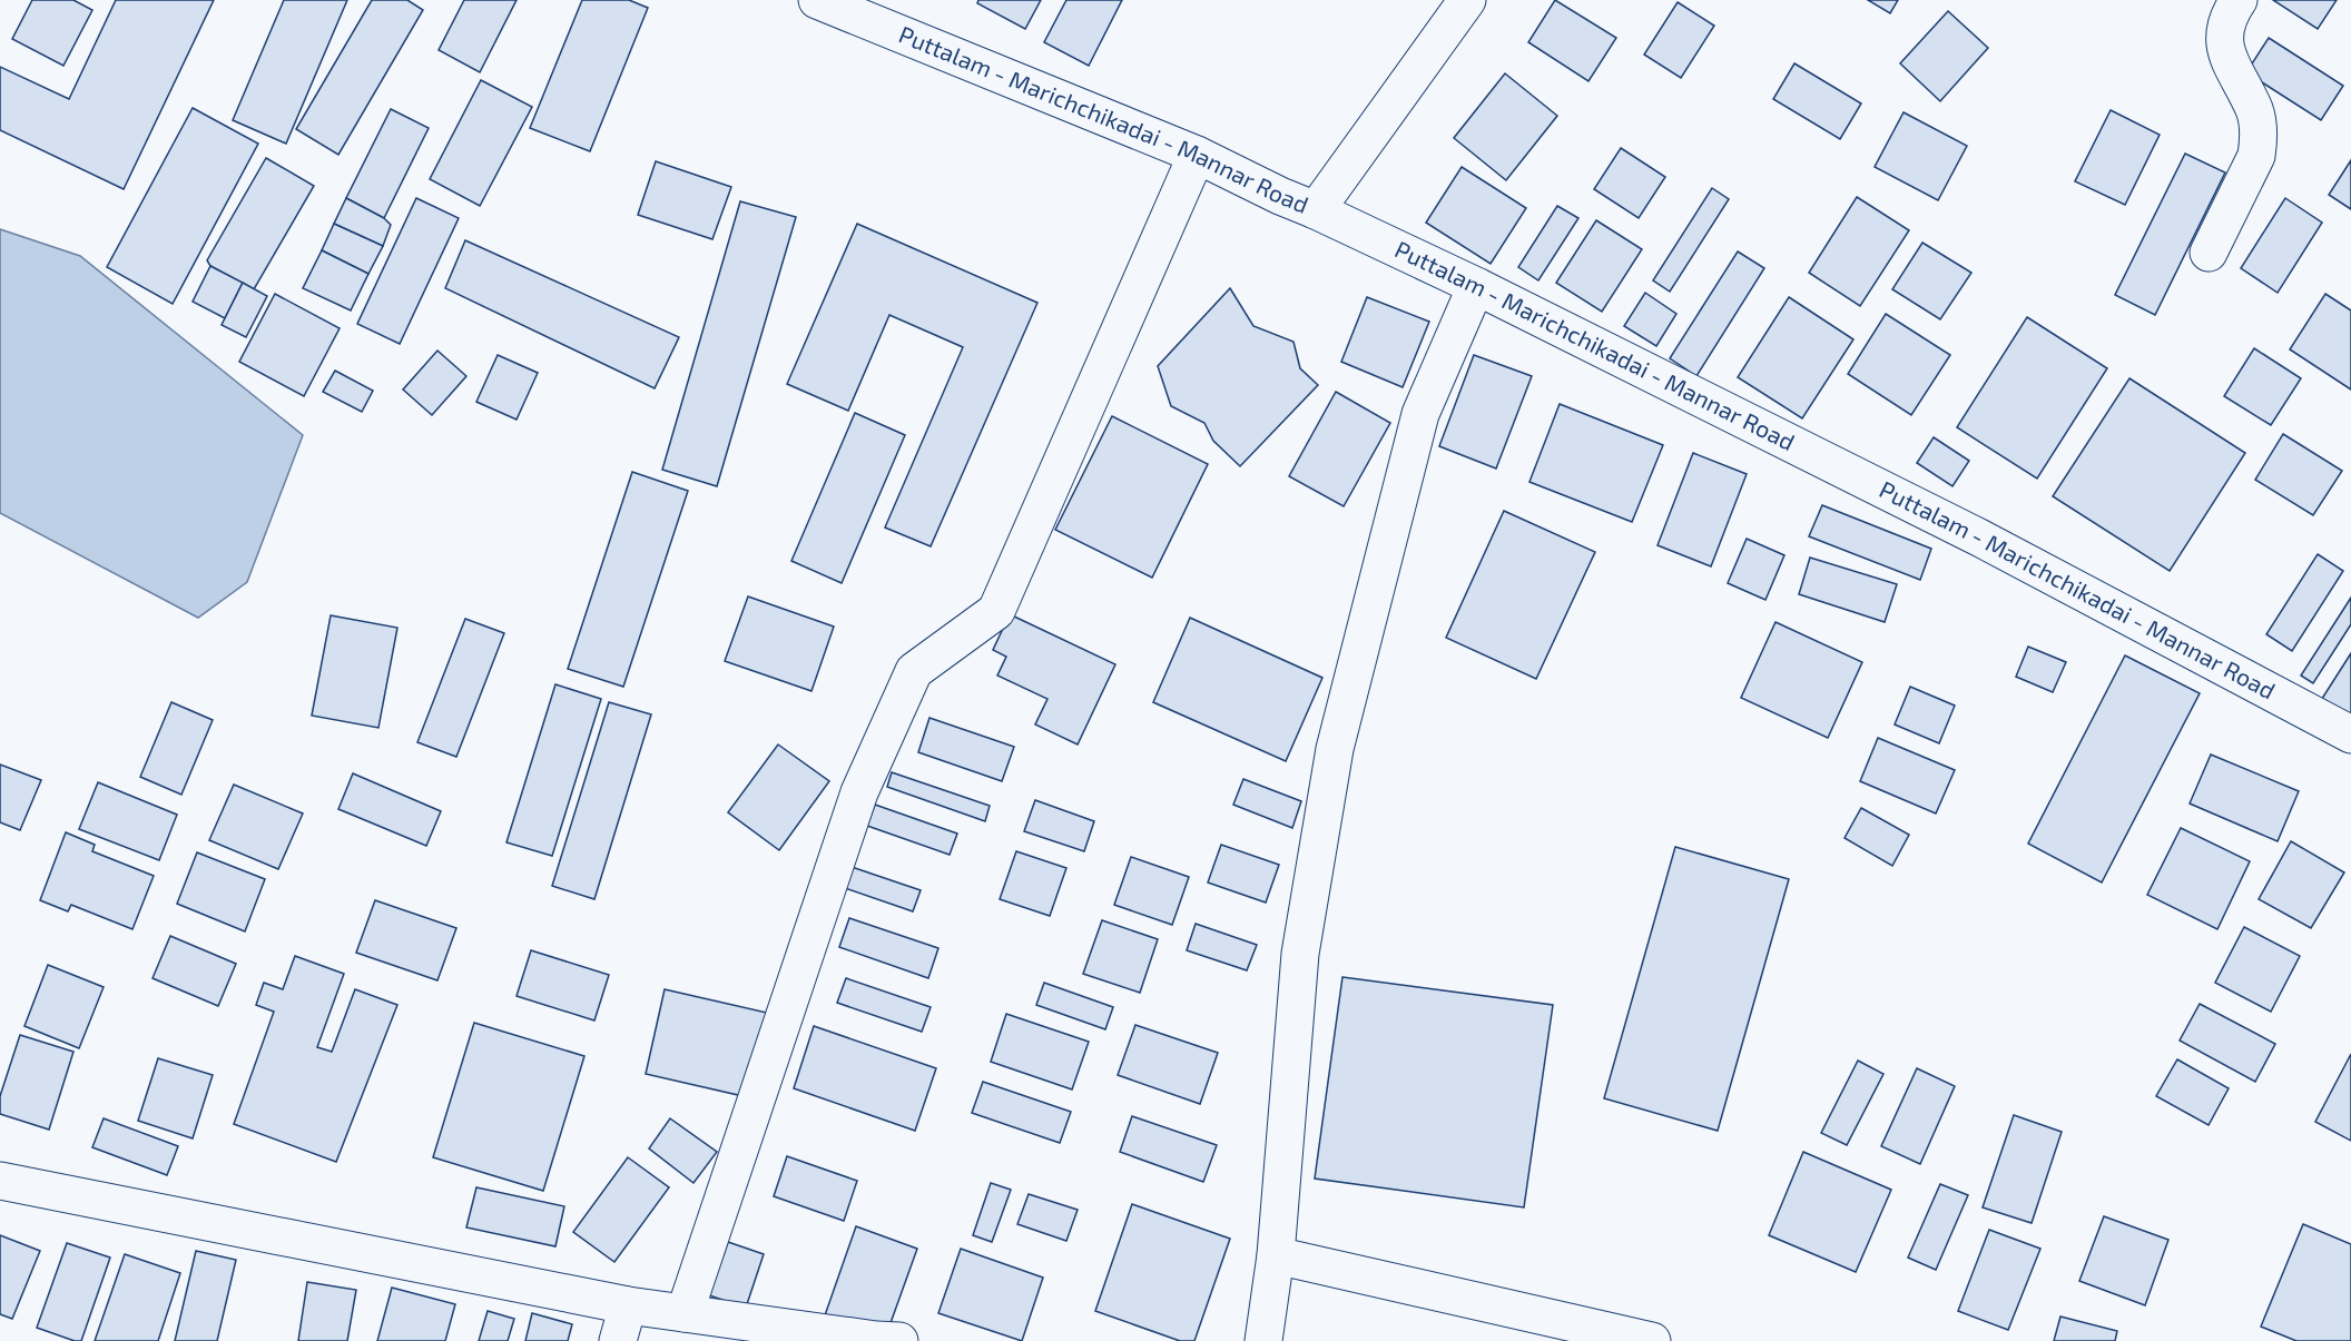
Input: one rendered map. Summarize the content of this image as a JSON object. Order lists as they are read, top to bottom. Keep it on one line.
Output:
{"streets":{"street":["Puttalam - Marichchikadai - Mannar Road"]}}
